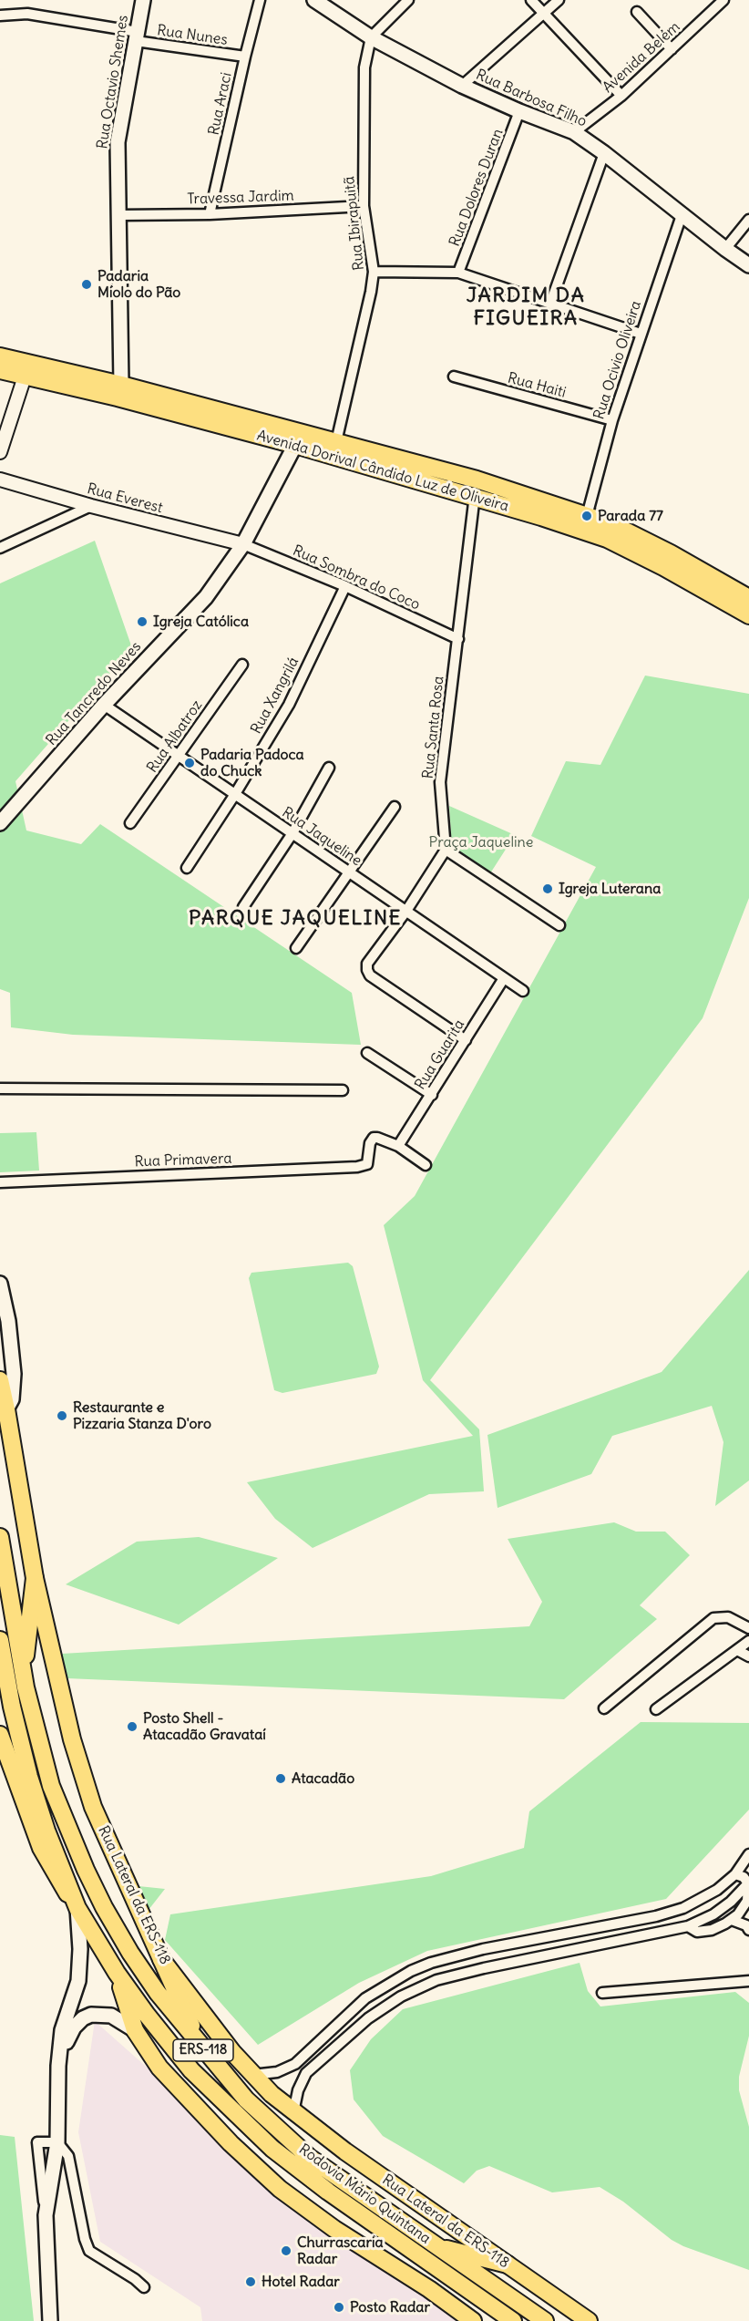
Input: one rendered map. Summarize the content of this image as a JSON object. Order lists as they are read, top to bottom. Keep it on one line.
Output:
{"streets":{"main road":["Rua Octavio Shemes","Rua Barbosa Filho","Avenida Dorival Cândido Luz de Oliveira","Rua Tancredo Neves","Rua Lateral da ERS-118","ERS-118","Rodovia Mário Quintana"],"street":["Rua Nunes","Avenida Belém","Rua Araci","Rua Dolores Duran","Travessa Jardim","Rua Ibirapuitã","Rua Ocivio Oliveira","Rua Haiti","Rua Everest","Rua Sombra do Coco","Rua Xangrilá","Rua Santa Rosa","Rua Albatroz","Rua Jaqueline","Rua Guarita","Rua Primavera"]},"crossings":[["Rua Nunes","Rua Octavio Shemes"],["Rua Nunes","Rua Araci"],["Avenida Belém","Rua Barbosa Filho"],["Rua Octavio Shemes","Travessa Jardim"],["Rua Octavio Shemes","Avenida Dorival Cândido Luz de Oliveira"],["Rua Barbosa Filho","Rua Dolores Duran"],["Rua Barbosa Filho","Rua Ibirapuitã"],["Rua Barbosa Filho","Rua Ocivio Oliveira"],["Rua Araci","Travessa Jardim"],["Travessa Jardim","Rua Ibirapuitã"],["Rua Ibirapuitã","Avenida Dorival Cândido Luz de Oliveira"],["Rua Ocivio Oliveira","Rua Haiti"],["Rua Ocivio Oliveira","Avenida Dorival Cândido Luz de Oliveira"],["Avenida Dorival Cândido Luz de Oliveira","Rua Tancredo Neves"],["Avenida Dorival Cândido Luz de Oliveira","Rua Santa Rosa"],["Rua Everest","Rua Sombra do Coco"],["Rua Everest","Rua Tancredo Neves"],["Rua Sombra do Coco","Rua Tancredo Neves"],["Rua Sombra do Coco","Rua Xangrilá"],["Rua Sombra do Coco","Rua Santa Rosa"],["Rua Tancredo Neves","Rua Jaqueline"],["Rua Xangrilá","Rua Jaqueline"],["Rua Albatroz","Rua Jaqueline"],["Rua Jaqueline","Rua Guarita"],["Rua Guarita","Rua Primavera"]],"districts":["JARDIM DA FIGUEIRA","PARQUE JAQUELINE"],"parks":["Praça Jaqueline"],"places":["Padaria Miolo do Pão","Parada 77","Igreja Católica","Padaria Padoca do Chuck","Igreja Luterana","Restaurante e Pizzaria Stanza D'oro","Posto Shell - Atacadão Gravataí","Atacadão","Churrascaria Radar","Hotel Radar","Posto Radar"]}
